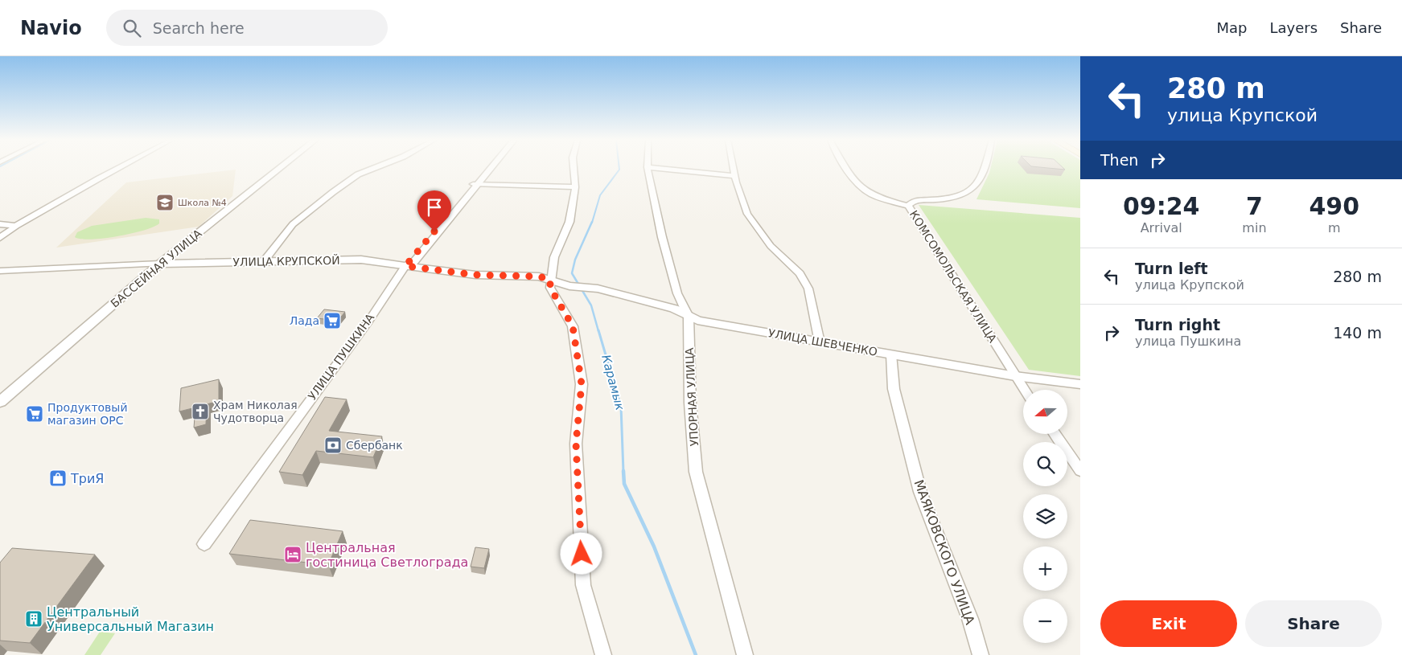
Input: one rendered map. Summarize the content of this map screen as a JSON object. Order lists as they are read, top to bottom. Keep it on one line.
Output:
{"streets":{"street":["УЛИЦА КРУПСКОЙ","БАССЕЙНАЯ УЛИЦА","КОМСОМОЛЬСКАЯ УЛИЦА","УЛИЦА ШЕВЧЕНКО","УЛИЦА ПУШКИНА","УПОРНАЯ УЛИЦА","МАЯКОВСКОГО УЛИЦА"]},"crossings":[["УЛИЦА КРУПСКОЙ","БАССЕЙНАЯ УЛИЦА"],["УЛИЦА КРУПСКОЙ","УЛИЦА ШЕВЧЕНКО"],["УЛИЦА КРУПСКОЙ","УЛИЦА ПУШКИНА"],["КОМСОМОЛЬСКАЯ УЛИЦА","УЛИЦА ШЕВЧЕНКО"],["УЛИЦА ШЕВЧЕНКО","УПОРНАЯ УЛИЦА"],["УЛИЦА ШЕВЧЕНКО","МАЯКОВСКОГО УЛИЦА"]],"water":["Карамык"],"places":{"school or university":["Школа №4"],"supermarket":["Лада","Продуктовый магазин ОРС"],"church":["Храм Николая Чудотворца"],"bank":["Сбербанк"],"shop":["ТриЯ"],"hotel":["Центральная гостиница Светлограда"],"building":["Центральный Универсальный Магазин"]},"north":"left","page":{"header":"Navio","search":"Search here","nav":["Map","Layers","Share"],"turn":["280 m","улица Крупской"],"then":"Then","eta":["09:24","Arrival","7","min","490","m"],"list":[{"name":"Turn left","note":"улица Крупской","value":"280 m"},{"name":"Turn right","note":"улица Пушкина","value":"140 m"}],"map_buttons":["+","−"],"buttons":["Exit","Share"]}}
